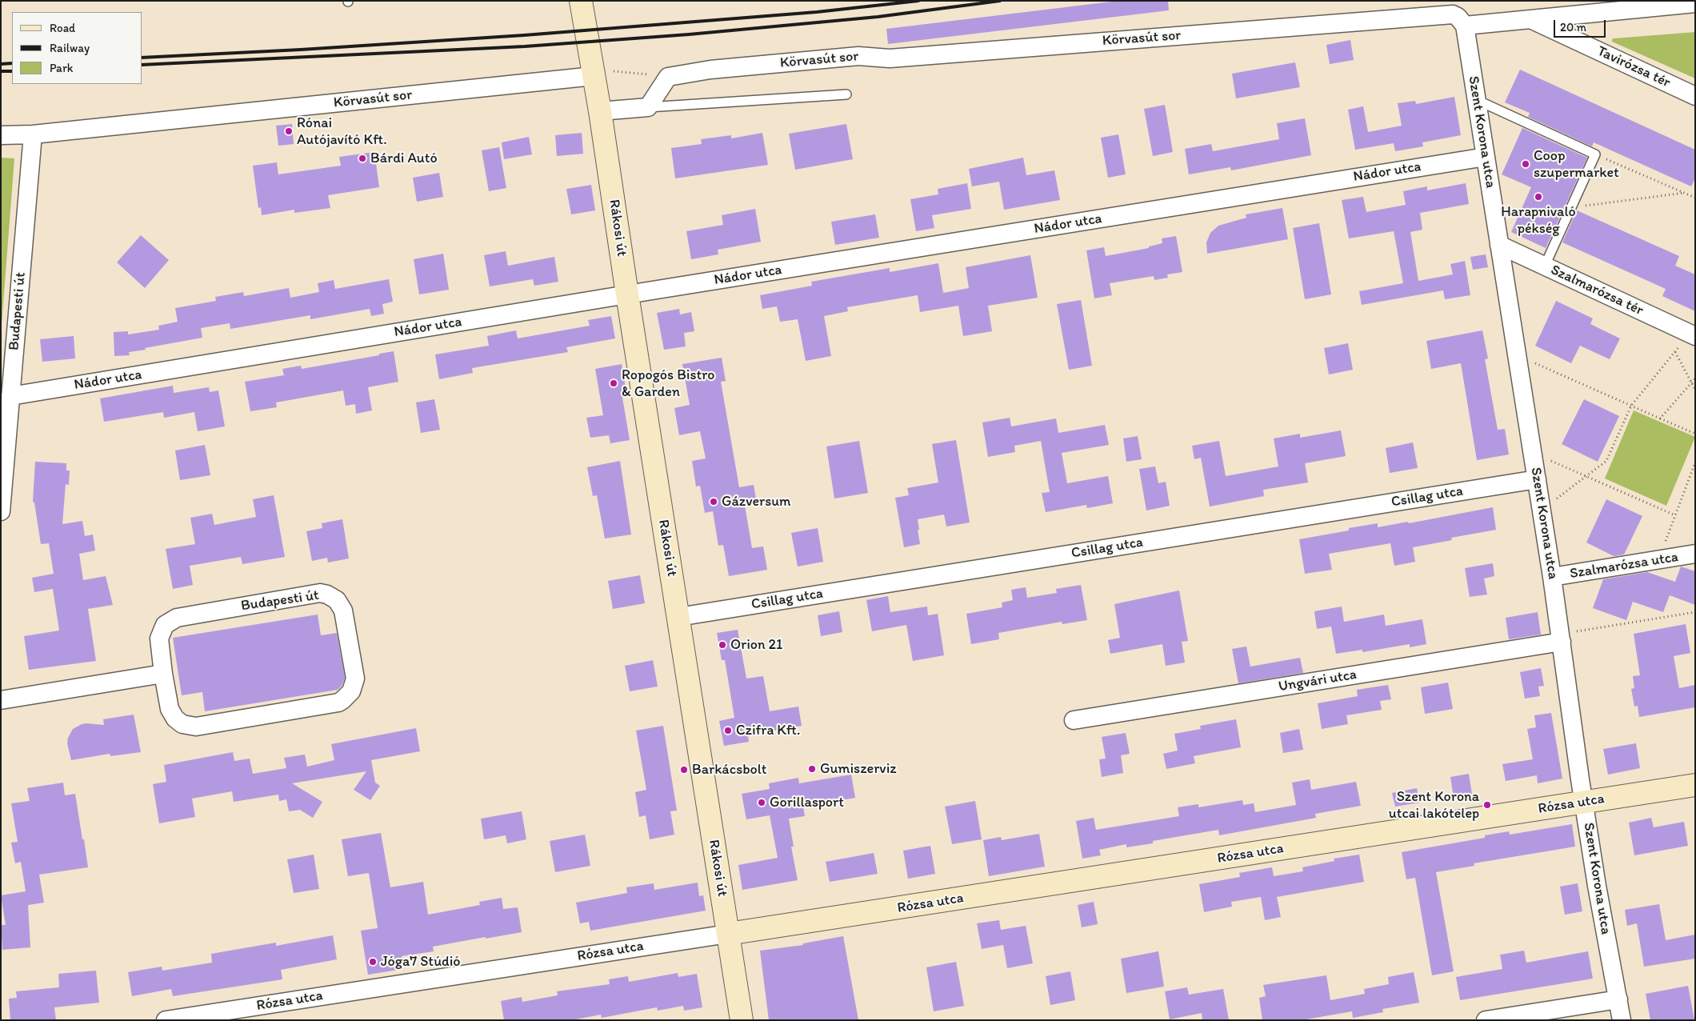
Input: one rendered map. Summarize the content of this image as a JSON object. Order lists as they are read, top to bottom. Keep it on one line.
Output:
{"streets":{"main road":["Rákosi út","Rózsa utca"],"street":["Körvasút sor","Tavirózsa tér","Szent Korona utca","Nádor utca","Szalmarózsa tér","Budapesti út","Csillag utca","Szalmarózsa utca","Ungvári utca"]},"crossings":[["Körvasút sor","Szent Korona utca"],["Körvasút sor","Rákosi út"],["Körvasút sor","Budapesti út"],["Szent Korona utca","Nádor utca"],["Szent Korona utca","Szalmarózsa tér"],["Szent Korona utca","Csillag utca"],["Szent Korona utca","Szalmarózsa utca"],["Szent Korona utca","Ungvári utca"],["Szent Korona utca","Rózsa utca"],["Nádor utca","Rákosi út"],["Nádor utca","Budapesti út"],["Rákosi út","Csillag utca"],["Rákosi út","Rózsa utca"]],"places":["Rónai Autójavító Kft.","Bárdi Autó","Coop szupermarket","Harapnivaló pékség","Ropogós Bistro & Garden","Gázversum","Orion 21","Czifra Kft.","Gumiszerviz","Barkácsbolt","Gorillasport","Szent Korona utcai lakótelep","Jóga7 Stúdió"],"legend":["Road","Railway","Park"],"scale_bar":"20 m"}
